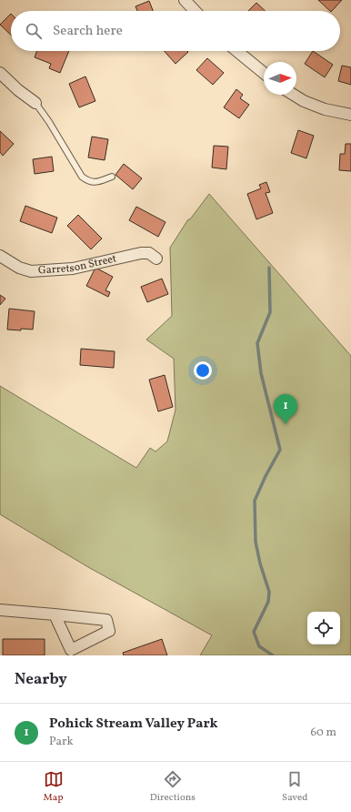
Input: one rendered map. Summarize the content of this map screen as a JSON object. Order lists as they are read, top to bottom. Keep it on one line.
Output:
{"streets":{"street":["Garretson Street"]},"north":"right","page":{"search":"Search here","pins":"1","heading":"Nearby","list":[{"mark":"1","name":"Pohick Stream Valley Park","note":"Park","value":"60 m"}],"nav":["Map","Directions","Saved"]}}
